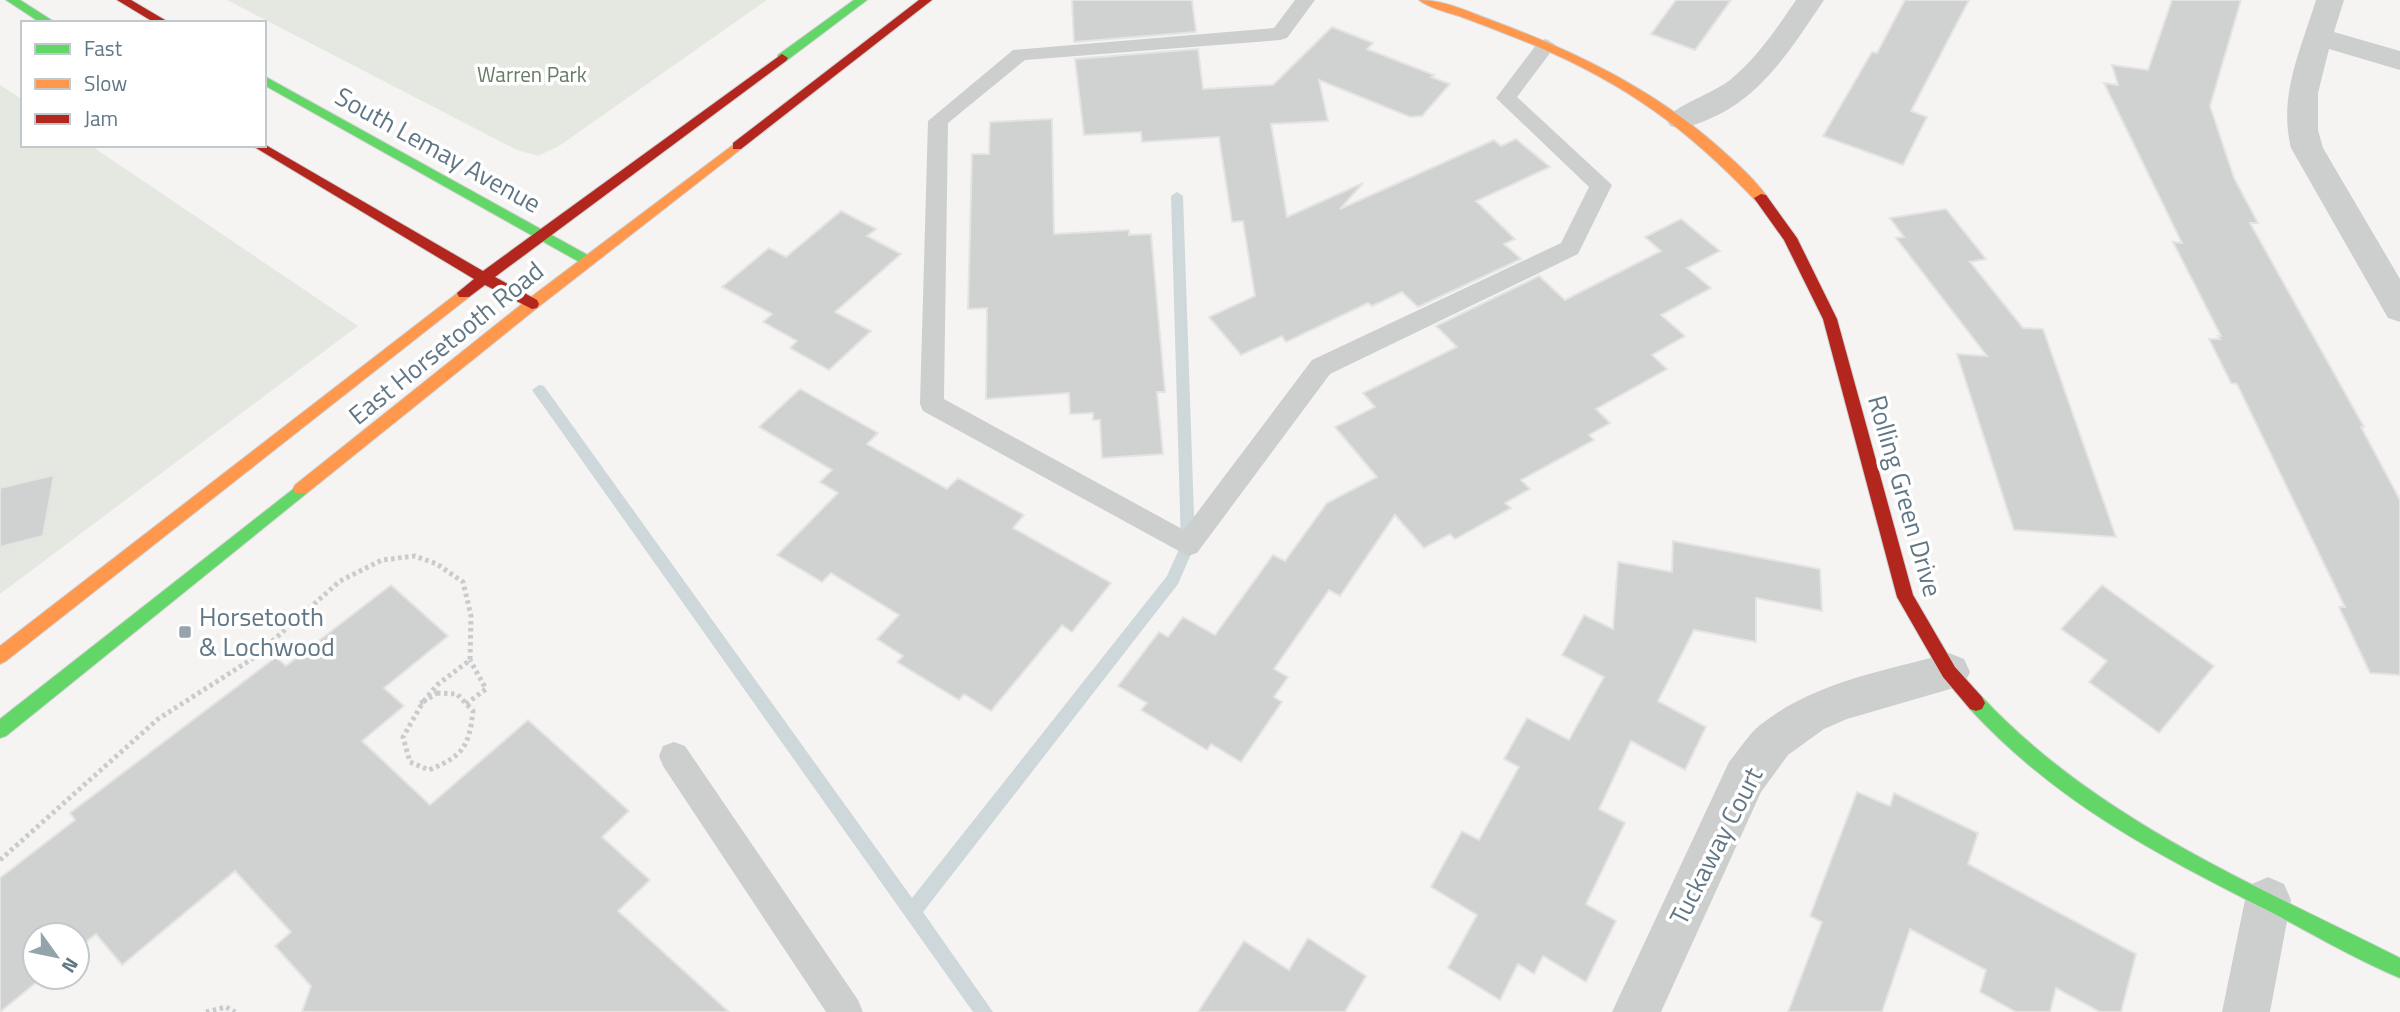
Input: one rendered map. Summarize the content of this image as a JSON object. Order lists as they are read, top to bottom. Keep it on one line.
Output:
{"streets":{"main road":["South Lemay Avenue","East Horsetooth Road","Rolling Green Drive"],"street":["Tuckaway Court"]},"crossings":[["South Lemay Avenue","East Horsetooth Road"],["Rolling Green Drive","Tuckaway Court"]],"parks":["Warren Park"],"places":{"transit":["Horsetooth & Lochwood"]},"legend":["Fast","Slow","Jam"],"north":"bottom right"}
